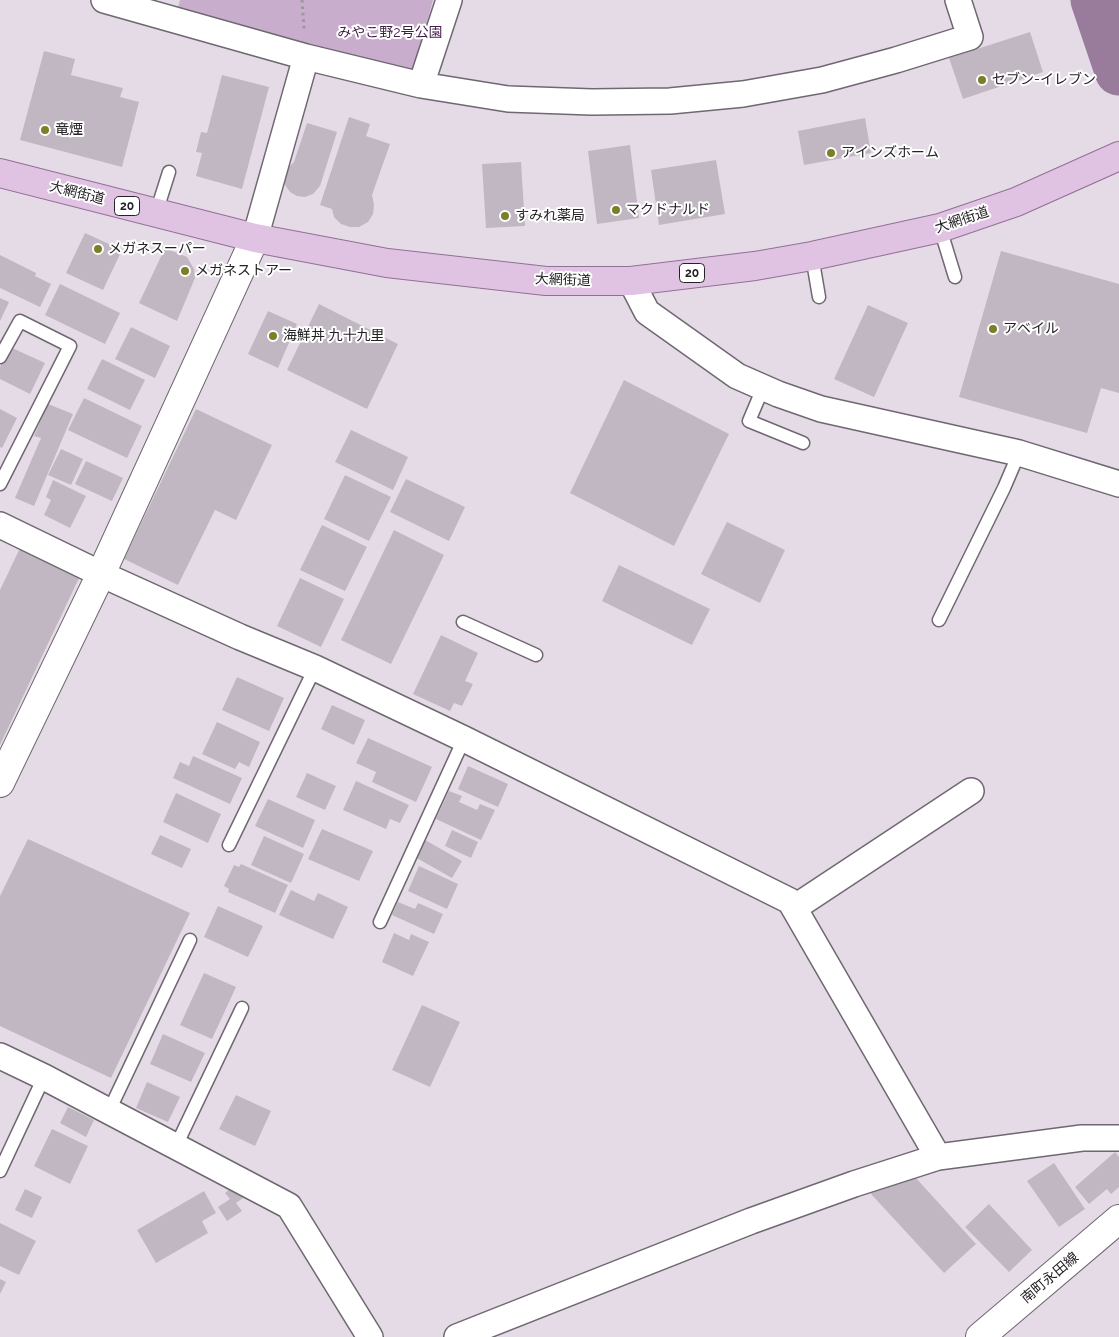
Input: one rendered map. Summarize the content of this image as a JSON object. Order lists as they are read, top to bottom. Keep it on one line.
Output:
{"streets":{"main road":["大網街道","20"],"street":["南町永田線"]},"parks":["みやこ野2号公園"],"places":["セブン-イレブン","竜煙","アインズホーム","マクドナルド","すみれ薬局","メガネスーパー","メガネストアー","アベイル","海鮮丼 九十九里"]}
